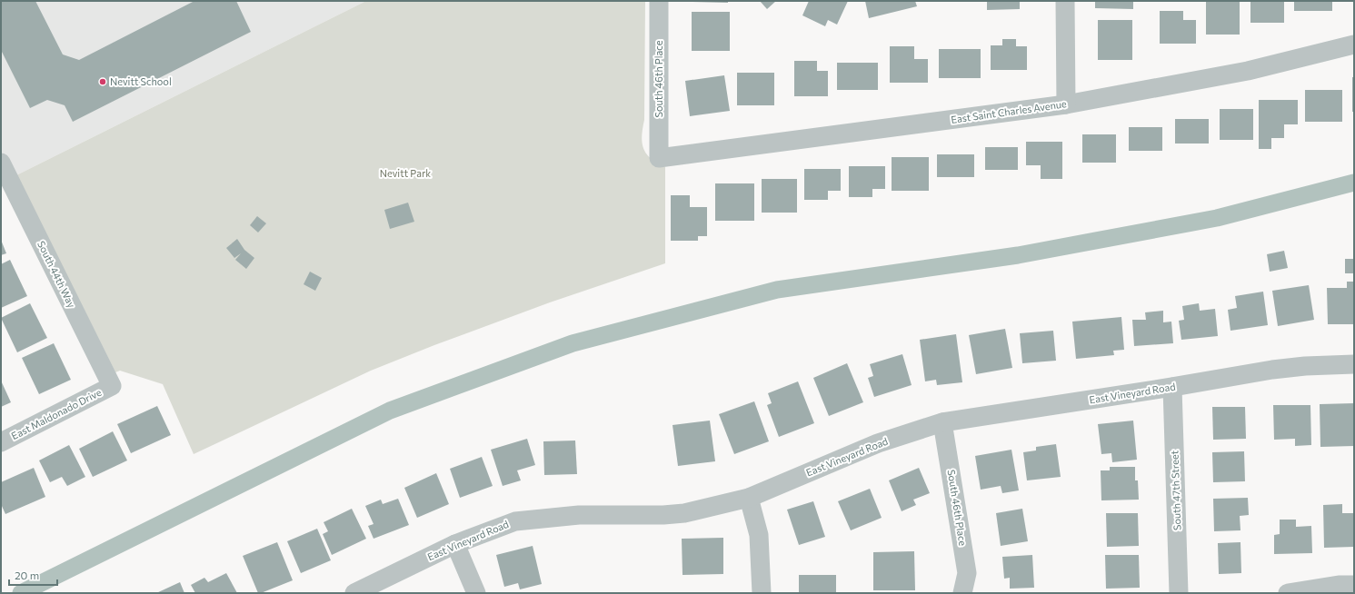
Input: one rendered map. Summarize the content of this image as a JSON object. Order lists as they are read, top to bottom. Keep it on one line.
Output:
{"streets":{"street":["South 46th Place","East Saint Charles Avenue","South 44th Way","East Vineyard Road","East Maldonado Drive","South 47th Street"]},"crossings":[["South 46th Place","East Saint Charles Avenue"],["South 46th Place","East Vineyard Road"],["South 44th Way","East Maldonado Drive"],["East Vineyard Road","South 47th Street"]],"parks":["Nevitt Park"],"places":["Nevitt School"],"scale_bar":"20 m"}
